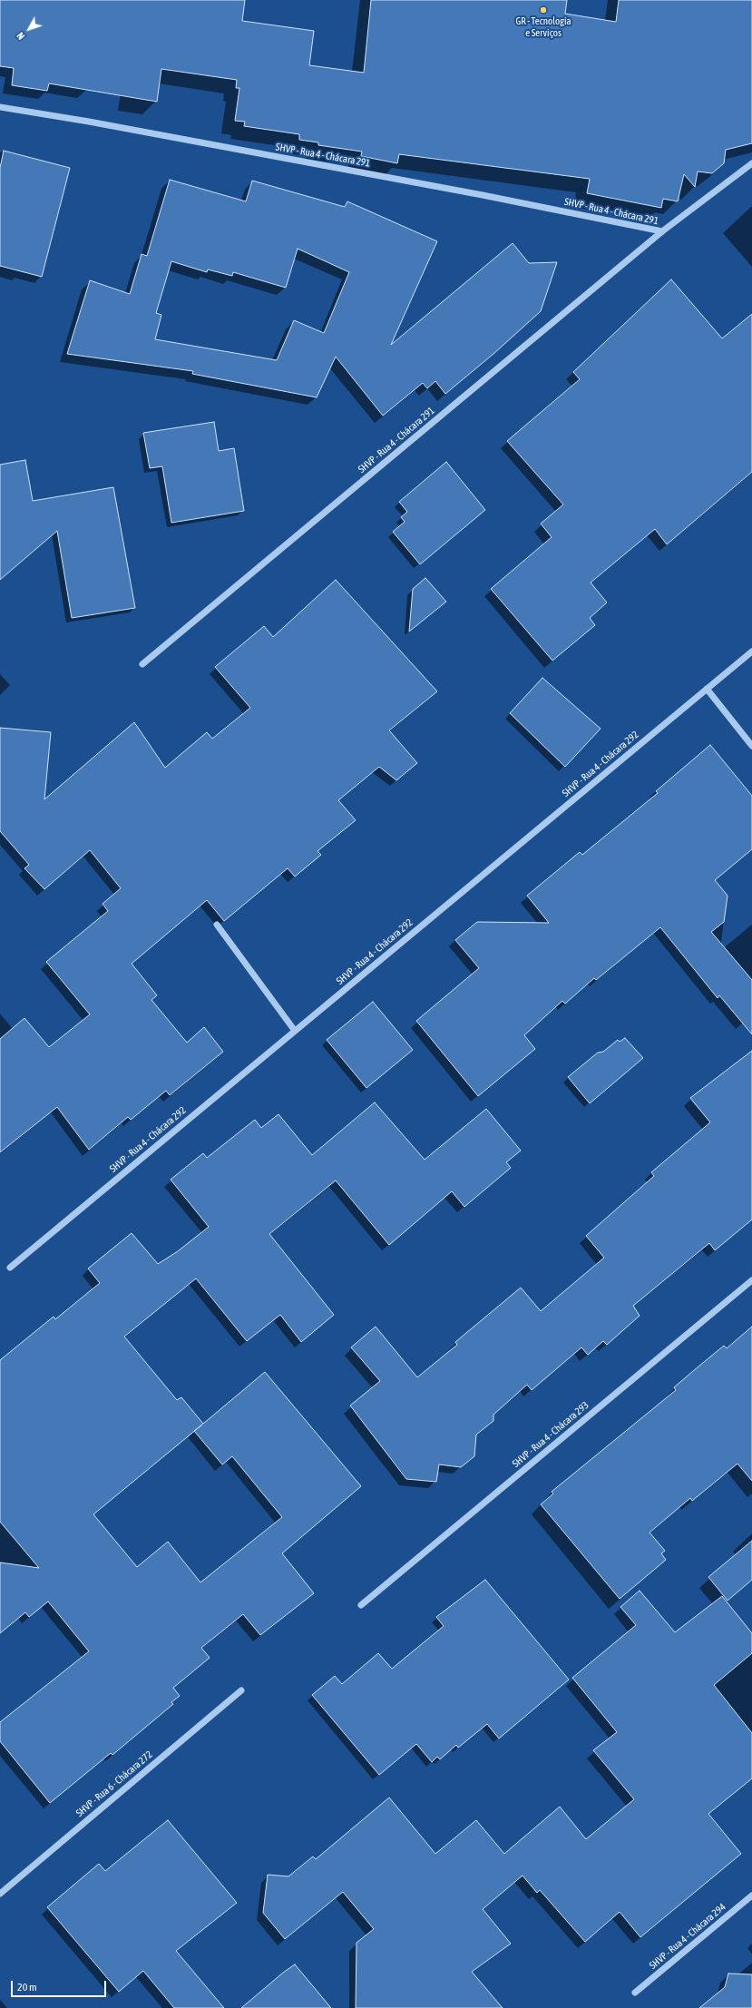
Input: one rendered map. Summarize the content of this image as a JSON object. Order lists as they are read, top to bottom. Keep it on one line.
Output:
{"streets":{"street":["SHVP - Rua 4 - Chácara 291","SHVP - Rua 4 - Chácara 292","SHVP - Rua 4 - Chácara 293","SHVP - Rua 6 - Chácara 272","SHVP - Rua 4 - Chácara 294"]},"places":["GR - Tecnologia e Serviços"],"scale_bar":"20 m","north":"bottom left"}
